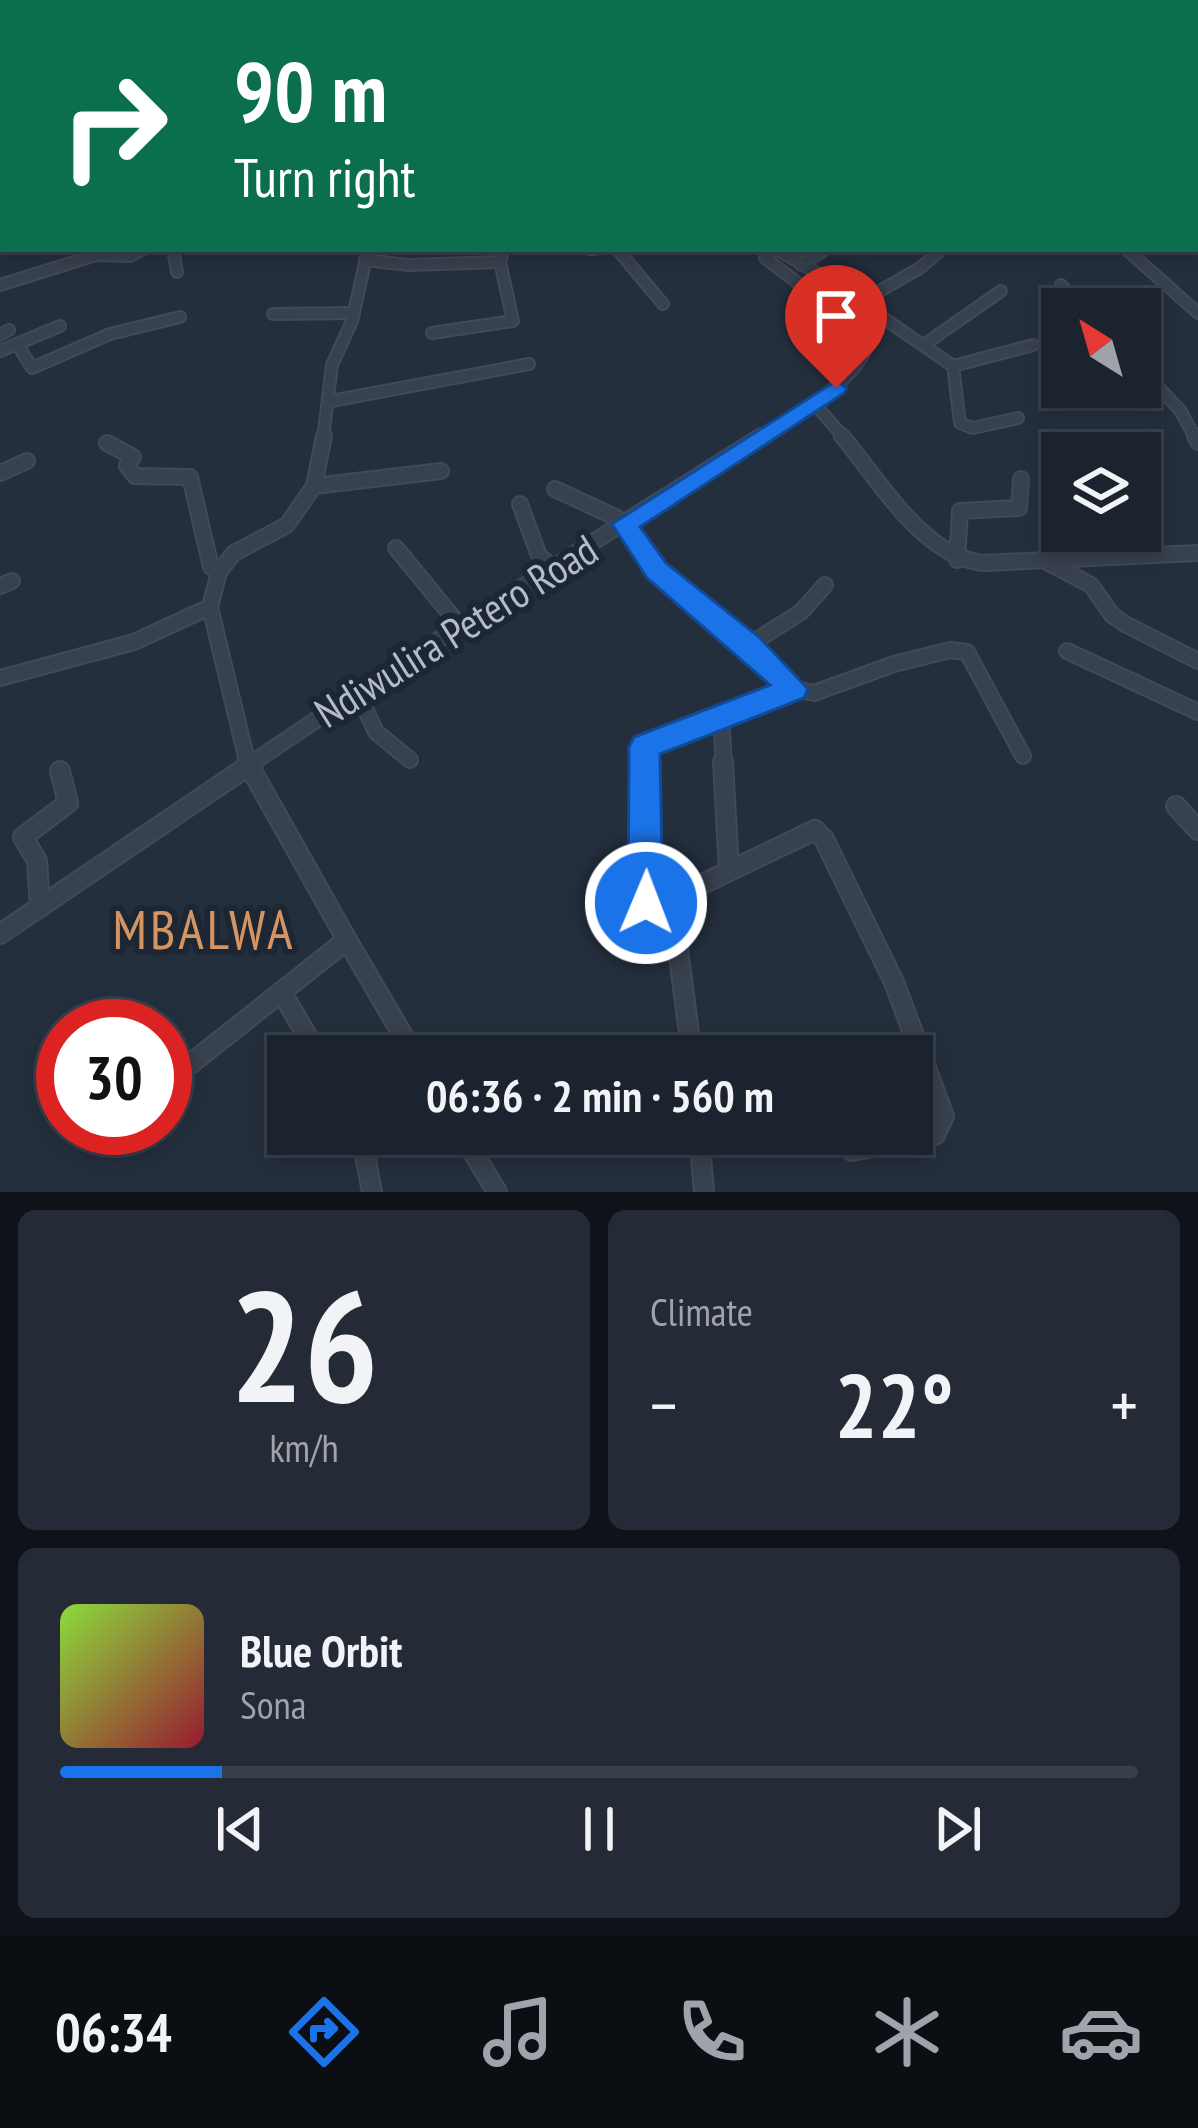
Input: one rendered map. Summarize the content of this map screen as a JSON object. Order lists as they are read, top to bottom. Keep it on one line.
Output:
{"streets":{"street":["Ndiwulira Petero Road"]},"districts":["MBALWA"],"north":"top left","page":{"turn":["90 m","Turn right"],"limit":"30","trip":"06:36 · 2 min · 560 m","tile":[["26","km/h"],"Climate"],"heat":["−","22°","+"],"song":["Blue Orbit","Sona"],"tabs":"06:34"}}
